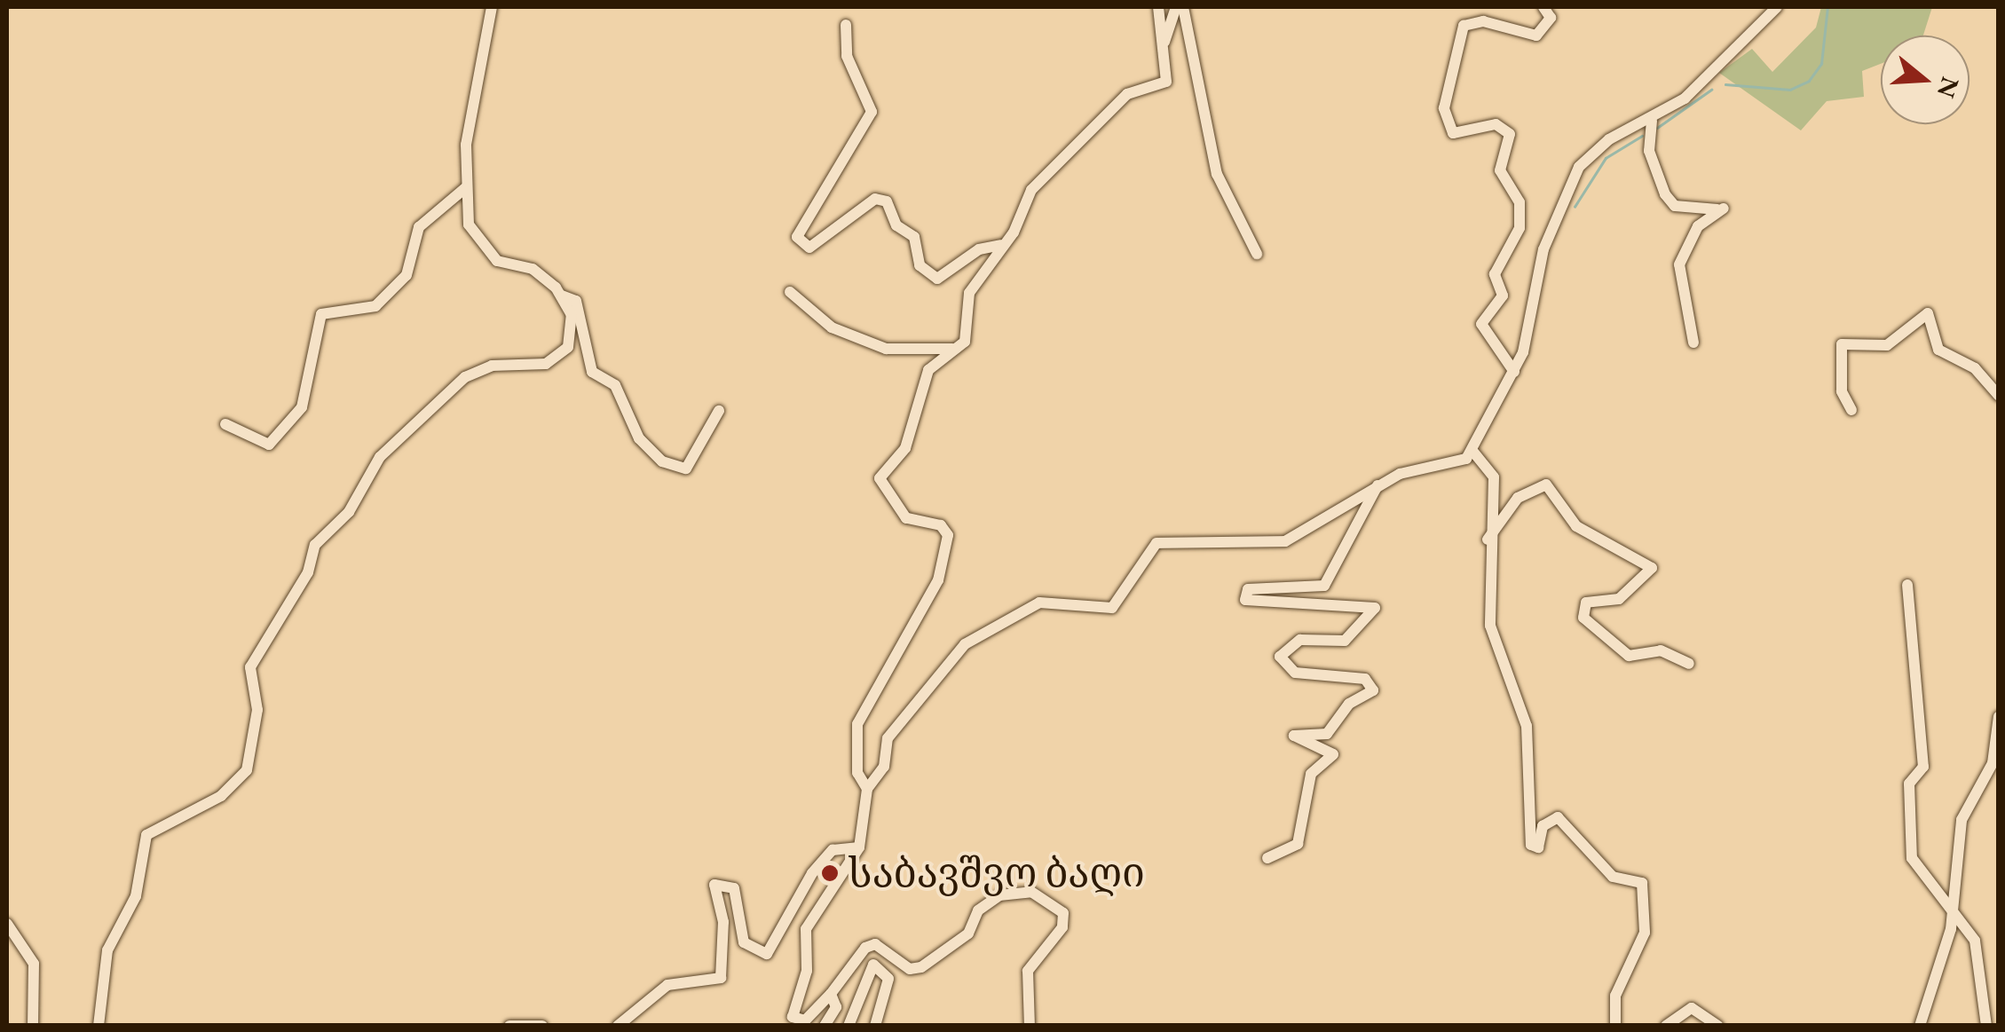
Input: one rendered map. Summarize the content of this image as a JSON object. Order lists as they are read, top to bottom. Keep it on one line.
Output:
{"places":["საბავშვო ბაღი"],"north":"right"}
